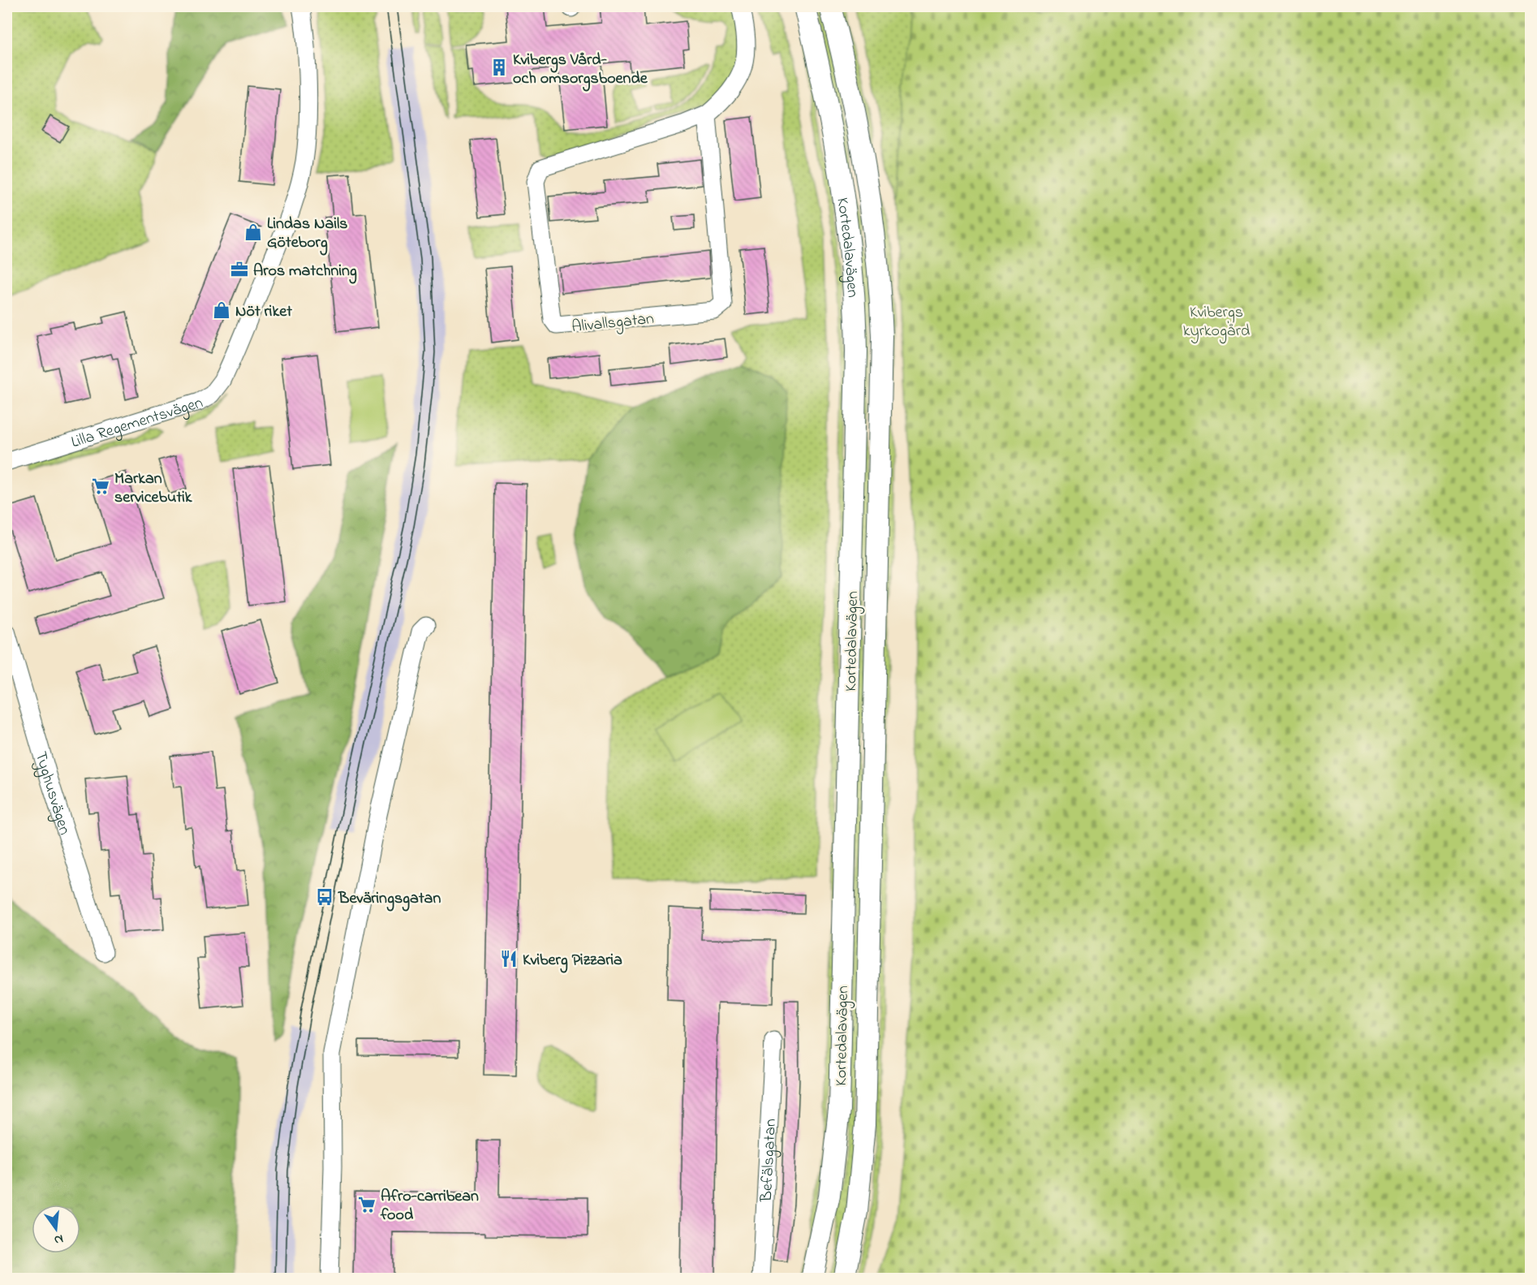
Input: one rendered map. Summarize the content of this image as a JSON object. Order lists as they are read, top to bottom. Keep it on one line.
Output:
{"streets":{"main road":["Kortedalavägen"],"street":["Alivallsgatan","Lilla Regementsvägen","Tyghusvägen","Befälsgatan"]},"parks":["Kvibergs kyrkogård"],"places":{"building":["Kvibergs Vård- och omsorgsboende"],"shop":["Lindas Nails Göteborg","Nöt riket"],"office":["Aros matchning"],"supermarket":["Markan servicebutik","Afro-carribean food"],"bus stop":["Beväringsgatan"],"restaurant":["Kviberg Pizzaria"]},"north":"bottom"}
